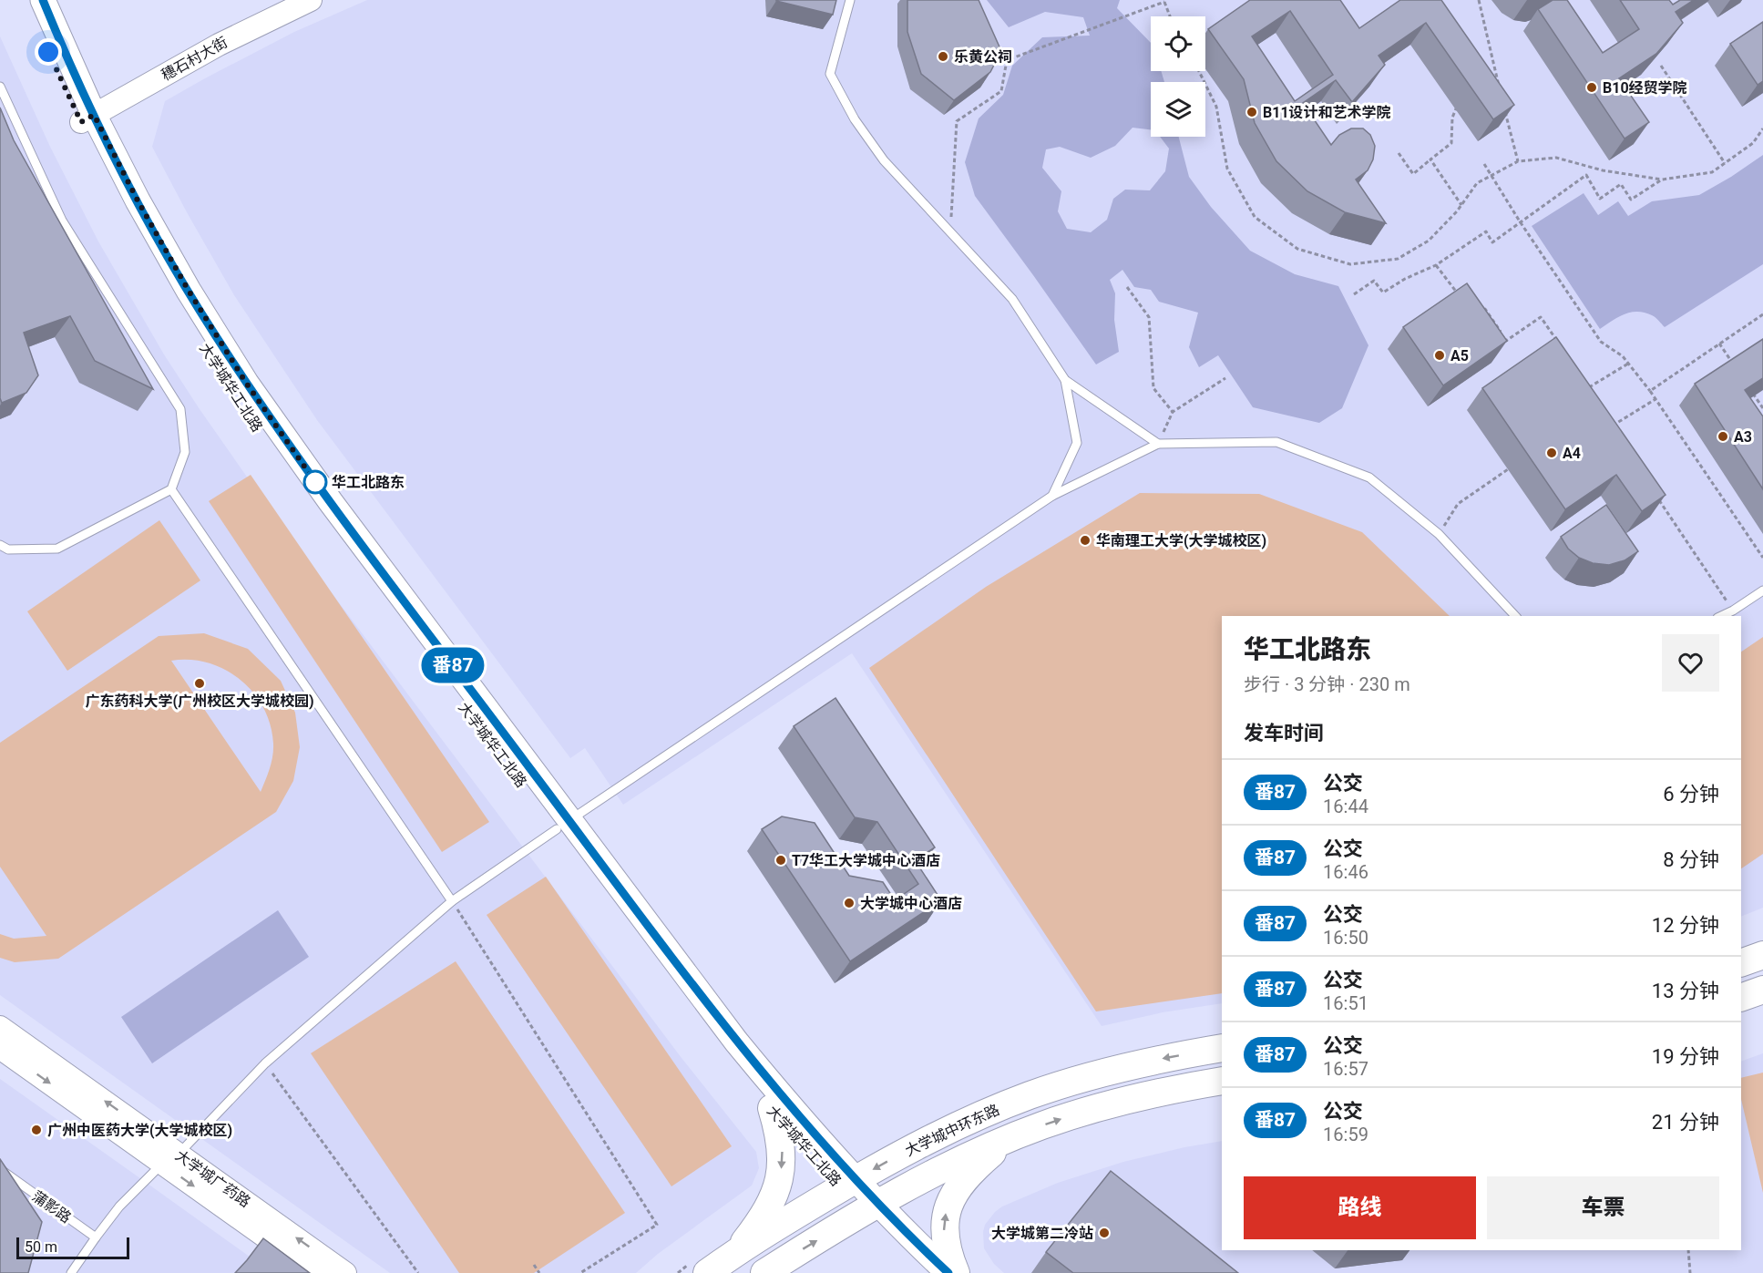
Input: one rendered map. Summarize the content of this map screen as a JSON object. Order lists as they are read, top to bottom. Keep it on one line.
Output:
{"streets":{"main road":["大学城华工北路","大学城中环东路"],"street":["穗石村大街","大学城广药路"],"lane":["蒲影路"]},"crossings":[["穗石村大街","大学城华工北路"],["大学城华工北路","大学城中环东路"]],"places":["乐黄公祠","B10经贸学院","B11设计和艺术学院","A5","A3","A4","华工北路东","华南理工大学(大学城校区)","广东药科大学(广州校区大学城校园)","T7华工大学城中心酒店","大学城中心酒店","广州中医药大学(大学城校区)","大学城第二冷站"],"lines":["bus line 番87"],"scale_bar":"50 m","page":{"on_map":"番87","heading":[["华工北路东","步行 · 3 分钟 · 230 m"],"发车时间"],"list":[{"mark":"番87","name":"公交","note":"16:44","value":"6 分钟"},{"mark":"番87","name":"公交","note":"16:46","value":"8 分钟"},{"mark":"番87","name":"公交","note":"16:50","value":"12 分钟"},{"mark":"番87","name":"公交","note":"16:51","value":"13 分钟"},{"mark":"番87","name":"公交","note":"16:57","value":"19 分钟"},{"mark":"番87","name":"公交","note":"16:59","value":"21 分钟"}],"buttons":["路线","车票"],"scale":"50 m"}}
